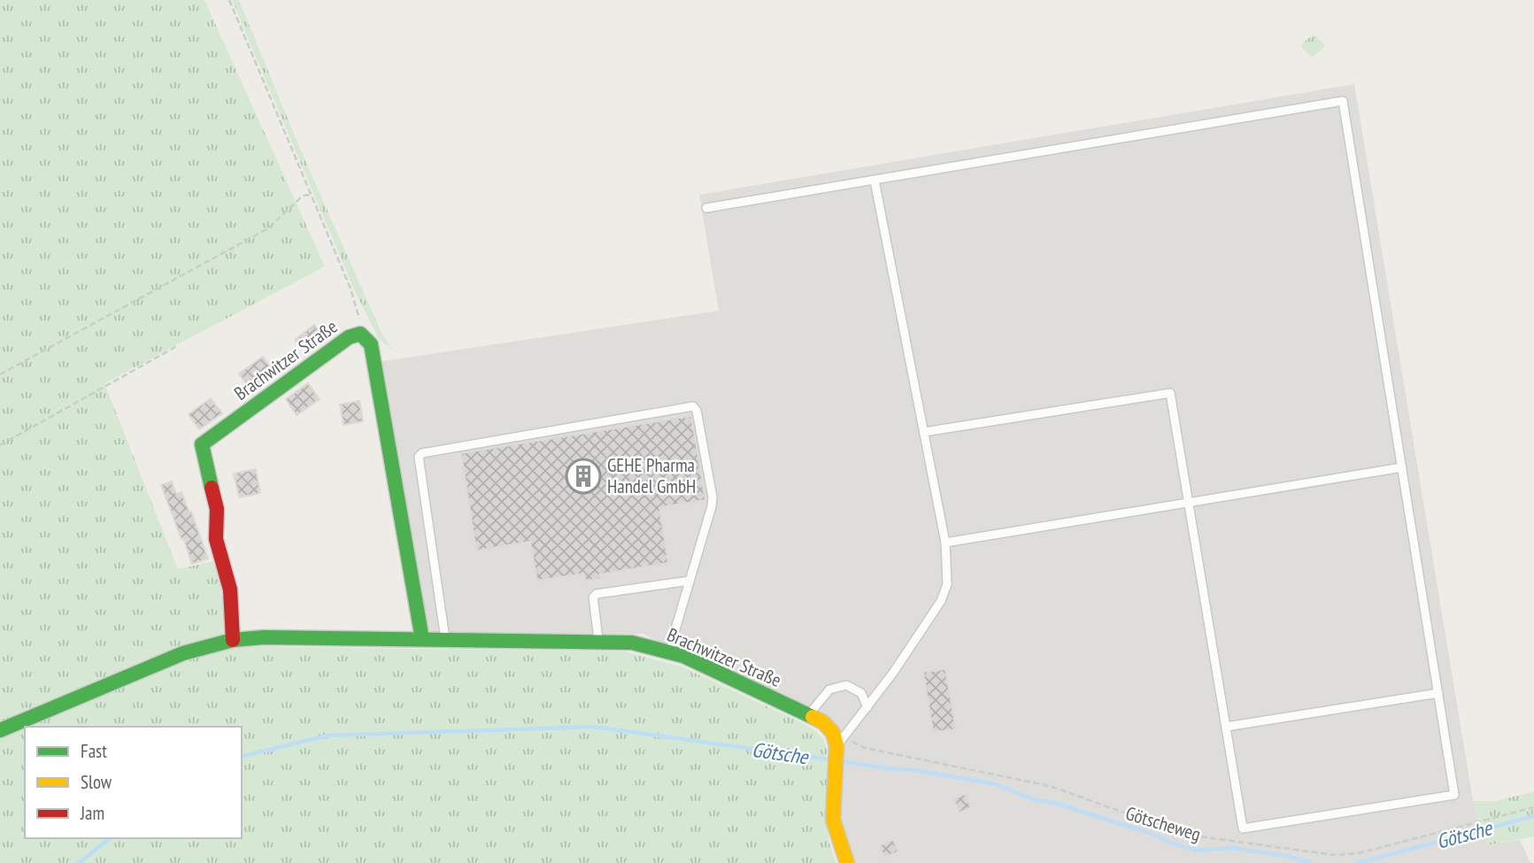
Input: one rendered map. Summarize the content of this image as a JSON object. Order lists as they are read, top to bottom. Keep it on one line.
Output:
{"streets":{"street":["Brachwitzer Straße"],"path":["Götscheweg"]},"crossings":[["Brachwitzer Straße","Götscheweg"]],"water":["Götsche"],"places":{"building":["GEHE Pharma Handel GmbH"]},"legend":["Fast","Slow","Jam"]}
